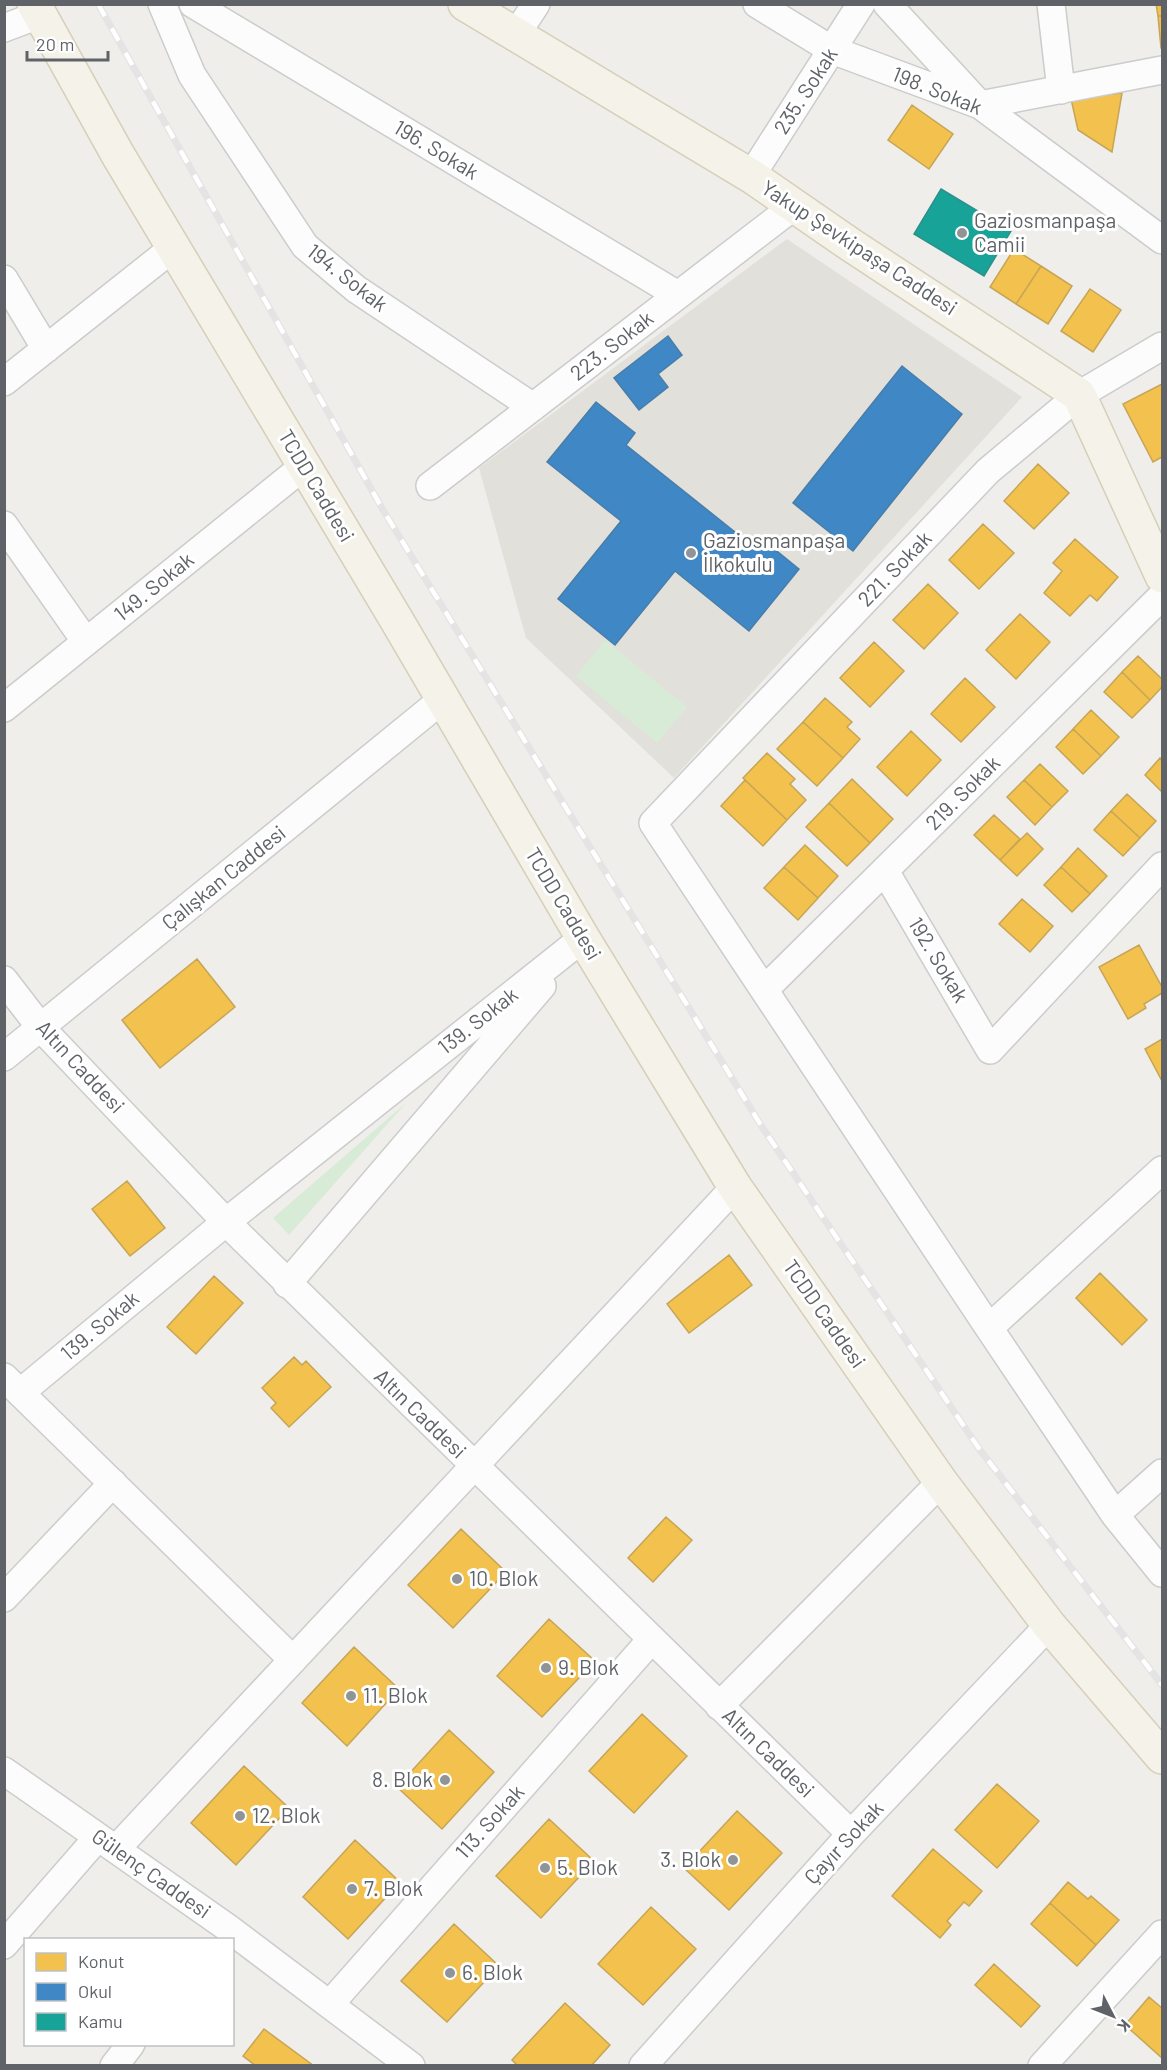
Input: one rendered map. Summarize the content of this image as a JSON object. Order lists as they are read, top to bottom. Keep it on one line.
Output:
{"streets":{"main road":["Yakup Şevkipaşa Caddesi","TCDD Caddesi"],"street":["235. Sokak","198. Sokak","196. Sokak","194. Sokak","223. Sokak","221. Sokak","149. Sokak","219. Sokak","Çalışkan Caddesi","192. Sokak","139. Sokak","Altın Caddesi","113. Sokak","Çayır Sokak","Gülenç Caddesi"]},"crossings":[["235. Sokak","198. Sokak"],["235. Sokak","Yakup Şevkipaşa Caddesi"],["196. Sokak","223. Sokak"],["Yakup Şevkipaşa Caddesi","223. Sokak"],["Yakup Şevkipaşa Caddesi","221. Sokak"],["194. Sokak","223. Sokak"],["TCDD Caddesi","149. Sokak"],["TCDD Caddesi","Çalışkan Caddesi"],["TCDD Caddesi","139. Sokak"],["TCDD Caddesi","Çayır Sokak"],["221. Sokak","219. Sokak"],["219. Sokak","192. Sokak"],["Çalışkan Caddesi","Altın Caddesi"],["139. Sokak","Altın Caddesi"],["Altın Caddesi","113. Sokak"],["Altın Caddesi","Çayır Sokak"],["113. Sokak","Gülenç Caddesi"]],"places":["Gaziosmanpaşa Camii","Gaziosmanpaşa İlkokulu","10. Blok","9. Blok","11. Blok","8. Blok","12. Blok","3. Blok","5. Blok","7. Blok","6. Blok"],"legend":["Konut","Okul","Kamu"],"scale_bar":"20 m","north":"bottom right"}
